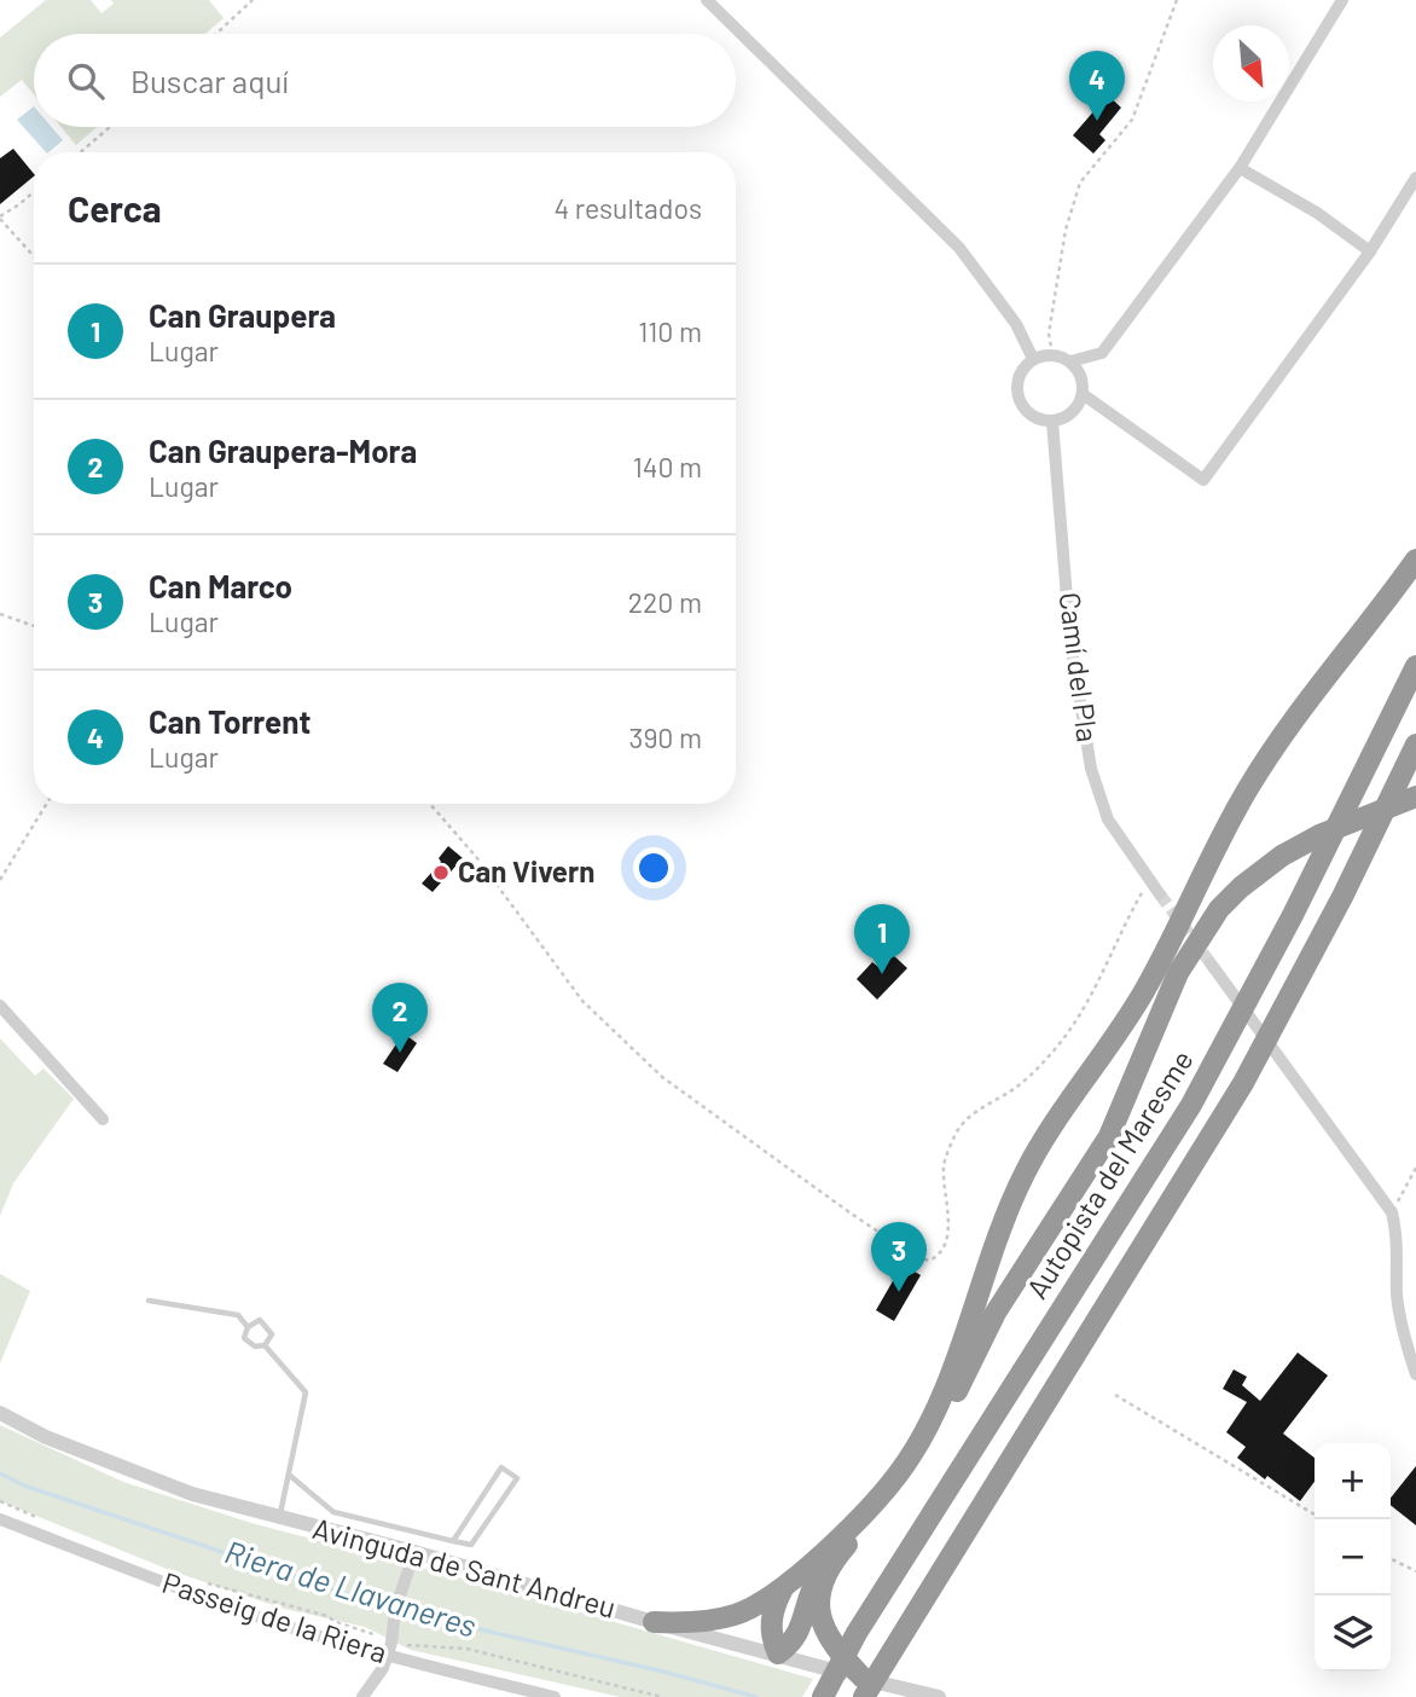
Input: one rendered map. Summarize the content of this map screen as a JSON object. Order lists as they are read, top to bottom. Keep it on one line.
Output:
{"streets":{"highway":["Autopista del Maresme"],"street":["Camí del Pla","Avinguda de Sant Andreu","Passeig de la Riera"]},"water":["Riera de Llavaneres"],"places":["Can Vivern"],"north":"bottom right","page":{"search":"Buscar aquí","pins":["4","1","2","3"],"heading":["Cerca","4 resultados"],"list":[{"mark":"1","name":"Can Graupera","note":"Lugar","value":"110 m"},{"mark":"2","name":"Can Graupera-Mora","note":"Lugar","value":"140 m"},{"mark":"3","name":"Can Marco","note":"Lugar","value":"220 m"},{"mark":"4","name":"Can Torrent","note":"Lugar","value":"390 m"}],"map_buttons":["+","−"]}}
